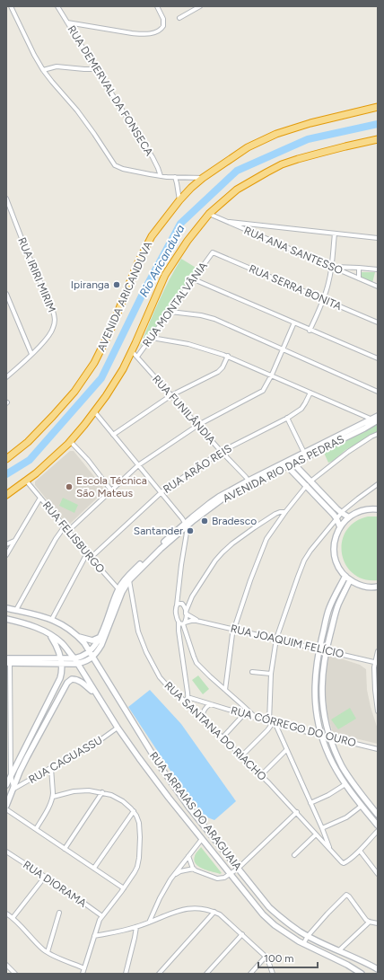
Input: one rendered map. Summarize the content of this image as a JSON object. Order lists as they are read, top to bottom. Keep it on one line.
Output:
{"streets":{"highway":["AVENIDA ARICANDUVA"],"main road":["AVENIDA RIO DAS PEDRAS","RUA ARRAIAS DO ARAGUAIA"],"street":["RUA DEMERVAL DA FONSECA","RUA ANA SANTESSO","RUA IRIRI MIRIM","RUA SERRA BONITA","RUA MONTALVÂNIA","RUA FUNILÂNDIA","RUA ARÃO REIS","RUA FELISBURGO","RUA JOAQUIM FELÍCIO","RUA CÓRREGO DO OURO","RUA SANTANA DO RIACHO","RUA CAGUASSU","RUA DIORAMA"]},"crossings":[["RUA SERRA BONITA","RUA MONTALVÂNIA"],["RUA MONTALVÂNIA","RUA FUNILÂNDIA"],["RUA FUNILÂNDIA","RUA ARÃO REIS"],["RUA FUNILÂNDIA","AVENIDA RIO DAS PEDRAS"],["RUA ARÃO REIS","RUA FELISBURGO"],["AVENIDA RIO DAS PEDRAS","RUA FELISBURGO"],["AVENIDA RIO DAS PEDRAS","RUA SANTANA DO RIACHO"],["AVENIDA RIO DAS PEDRAS","RUA ARRAIAS DO ARAGUAIA"],["RUA CAGUASSU","RUA ARRAIAS DO ARAGUAIA"]],"water":["Rio Aricanduva"],"places":["Ipiranga","Escola Técnica São Mateus","Bradesco","Santander"],"scale_bar":"100 m"}
